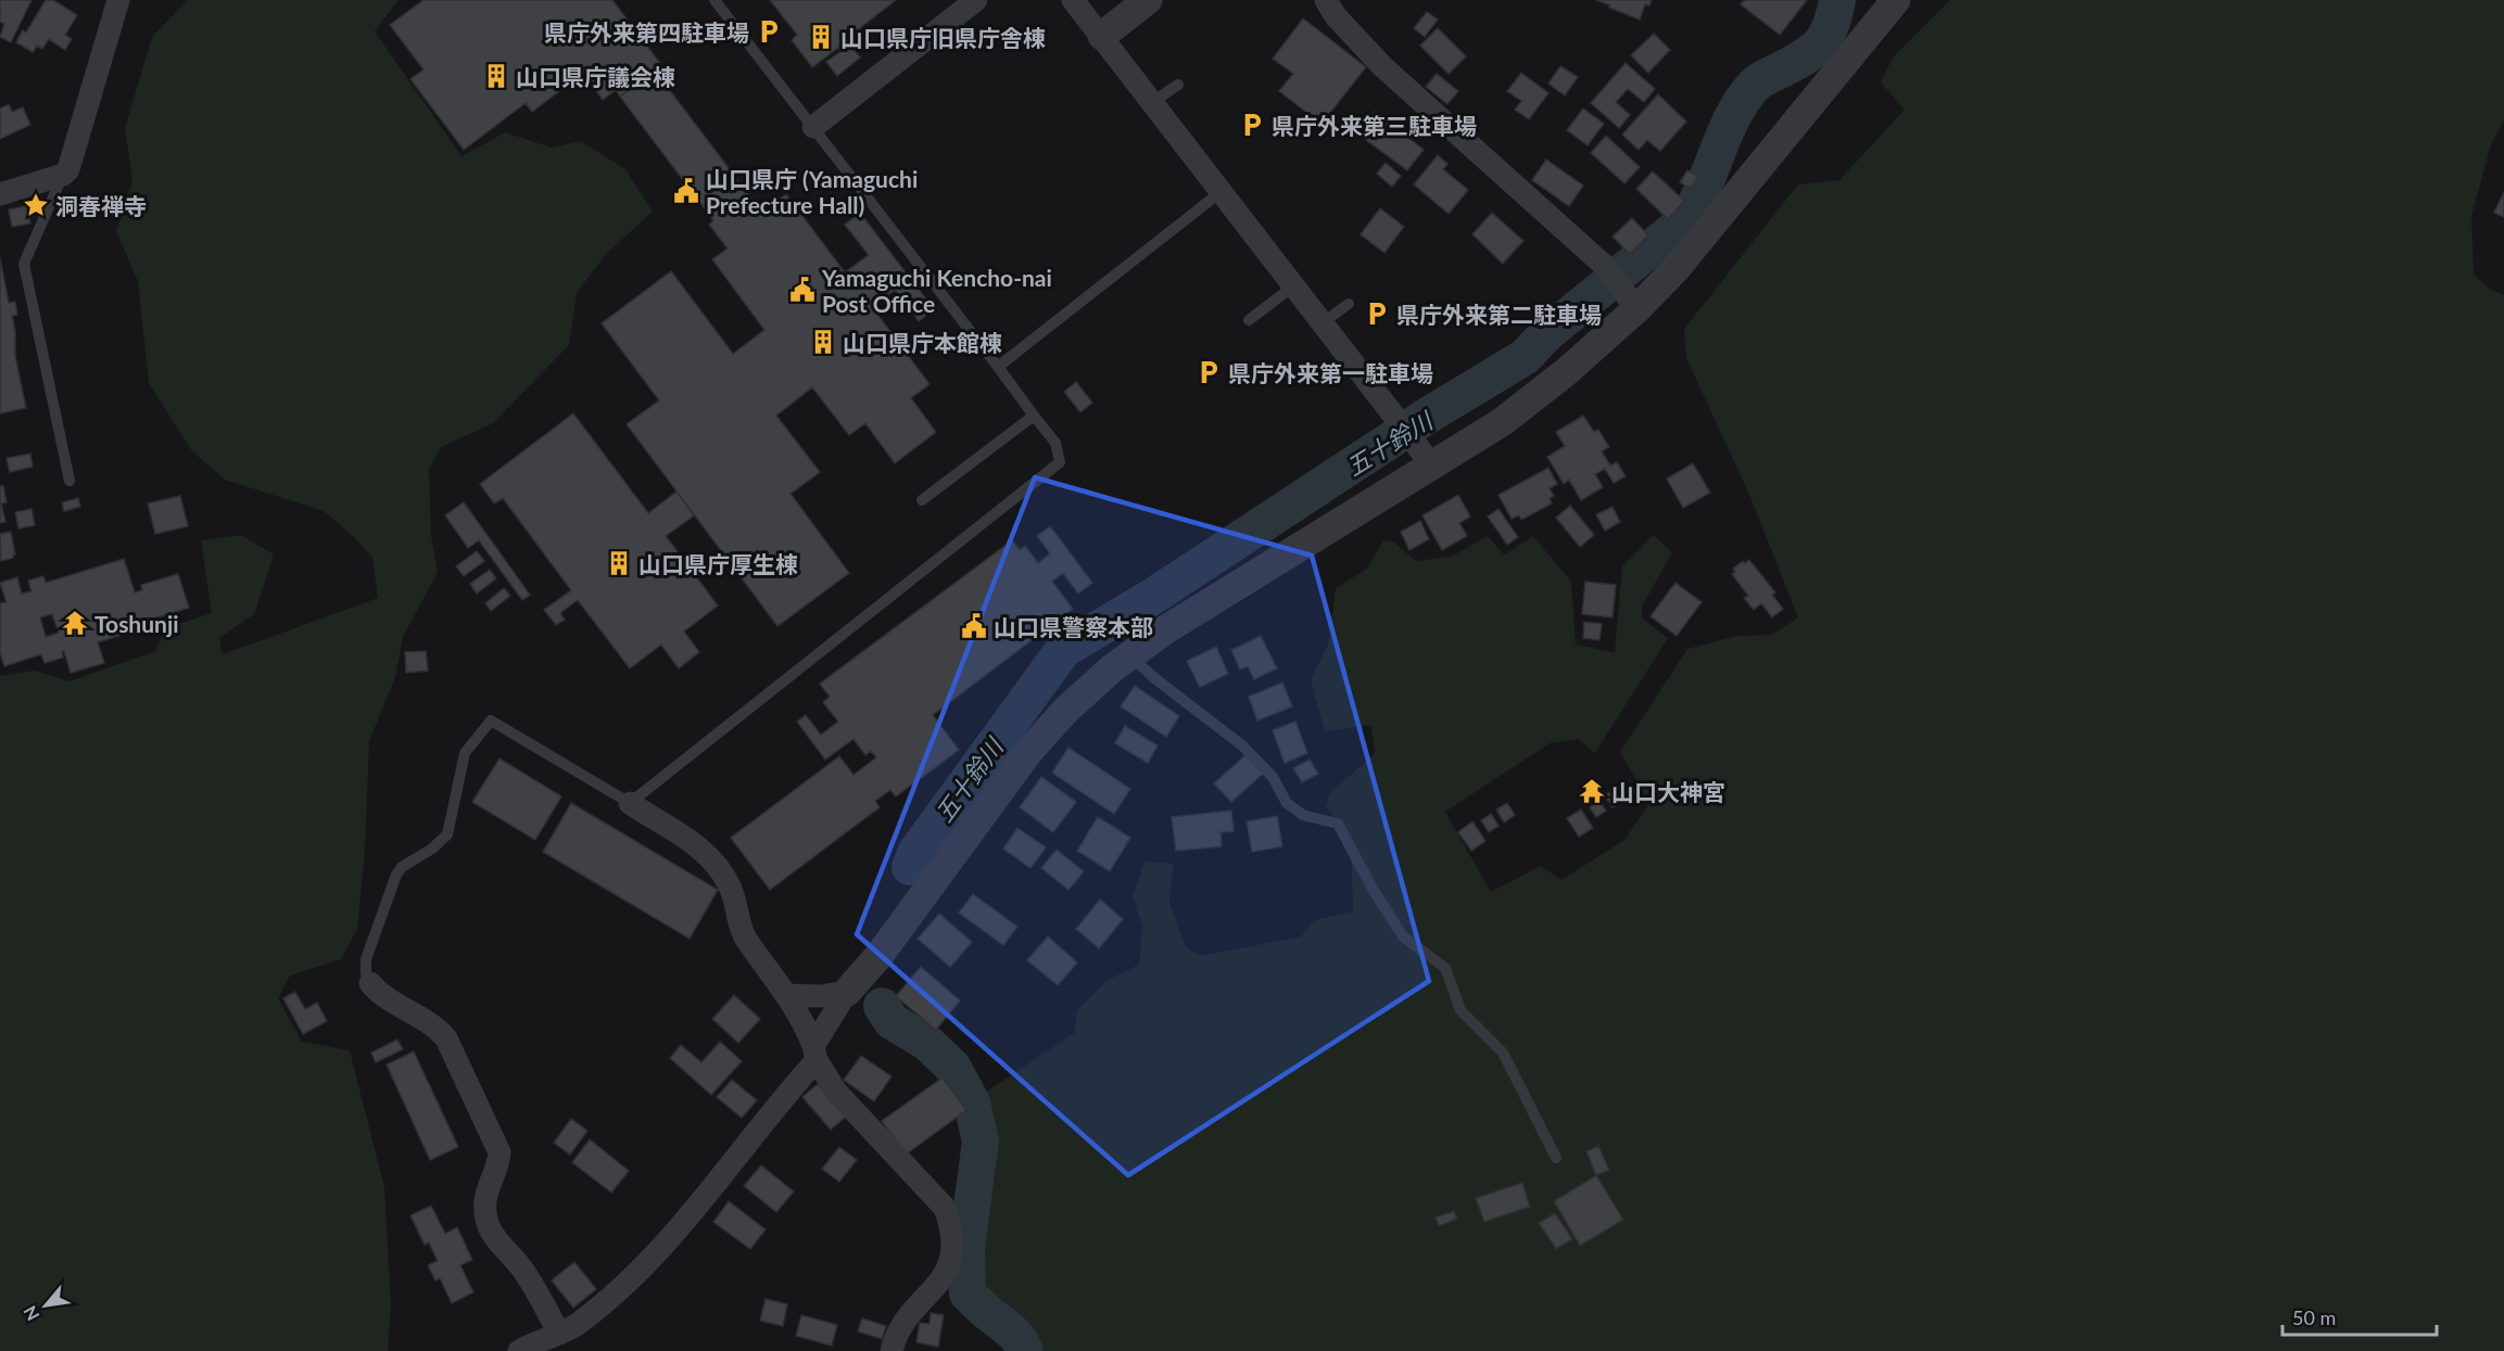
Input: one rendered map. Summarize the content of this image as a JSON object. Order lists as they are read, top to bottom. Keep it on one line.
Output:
{"water":["五十鈴川"],"places":{"parking":["県庁外来第四駐車場","県庁外来第三駐車場","県庁外来第二駐車場","県庁外来第一駐車場"],"building":["山口県庁旧県庁舎棟","山口県庁議会棟","山口県庁本館棟","山口県庁厚生棟"],"public building":["山口県庁 (Yamaguchi Prefecture Hall)","Yamaguchi Kencho-nai Post Office","山口県警察本部"],"place":["洞春禅寺"],"temple":["Toshunji","山口大神宮"]},"scale_bar":"50 m","north":"bottom left"}
